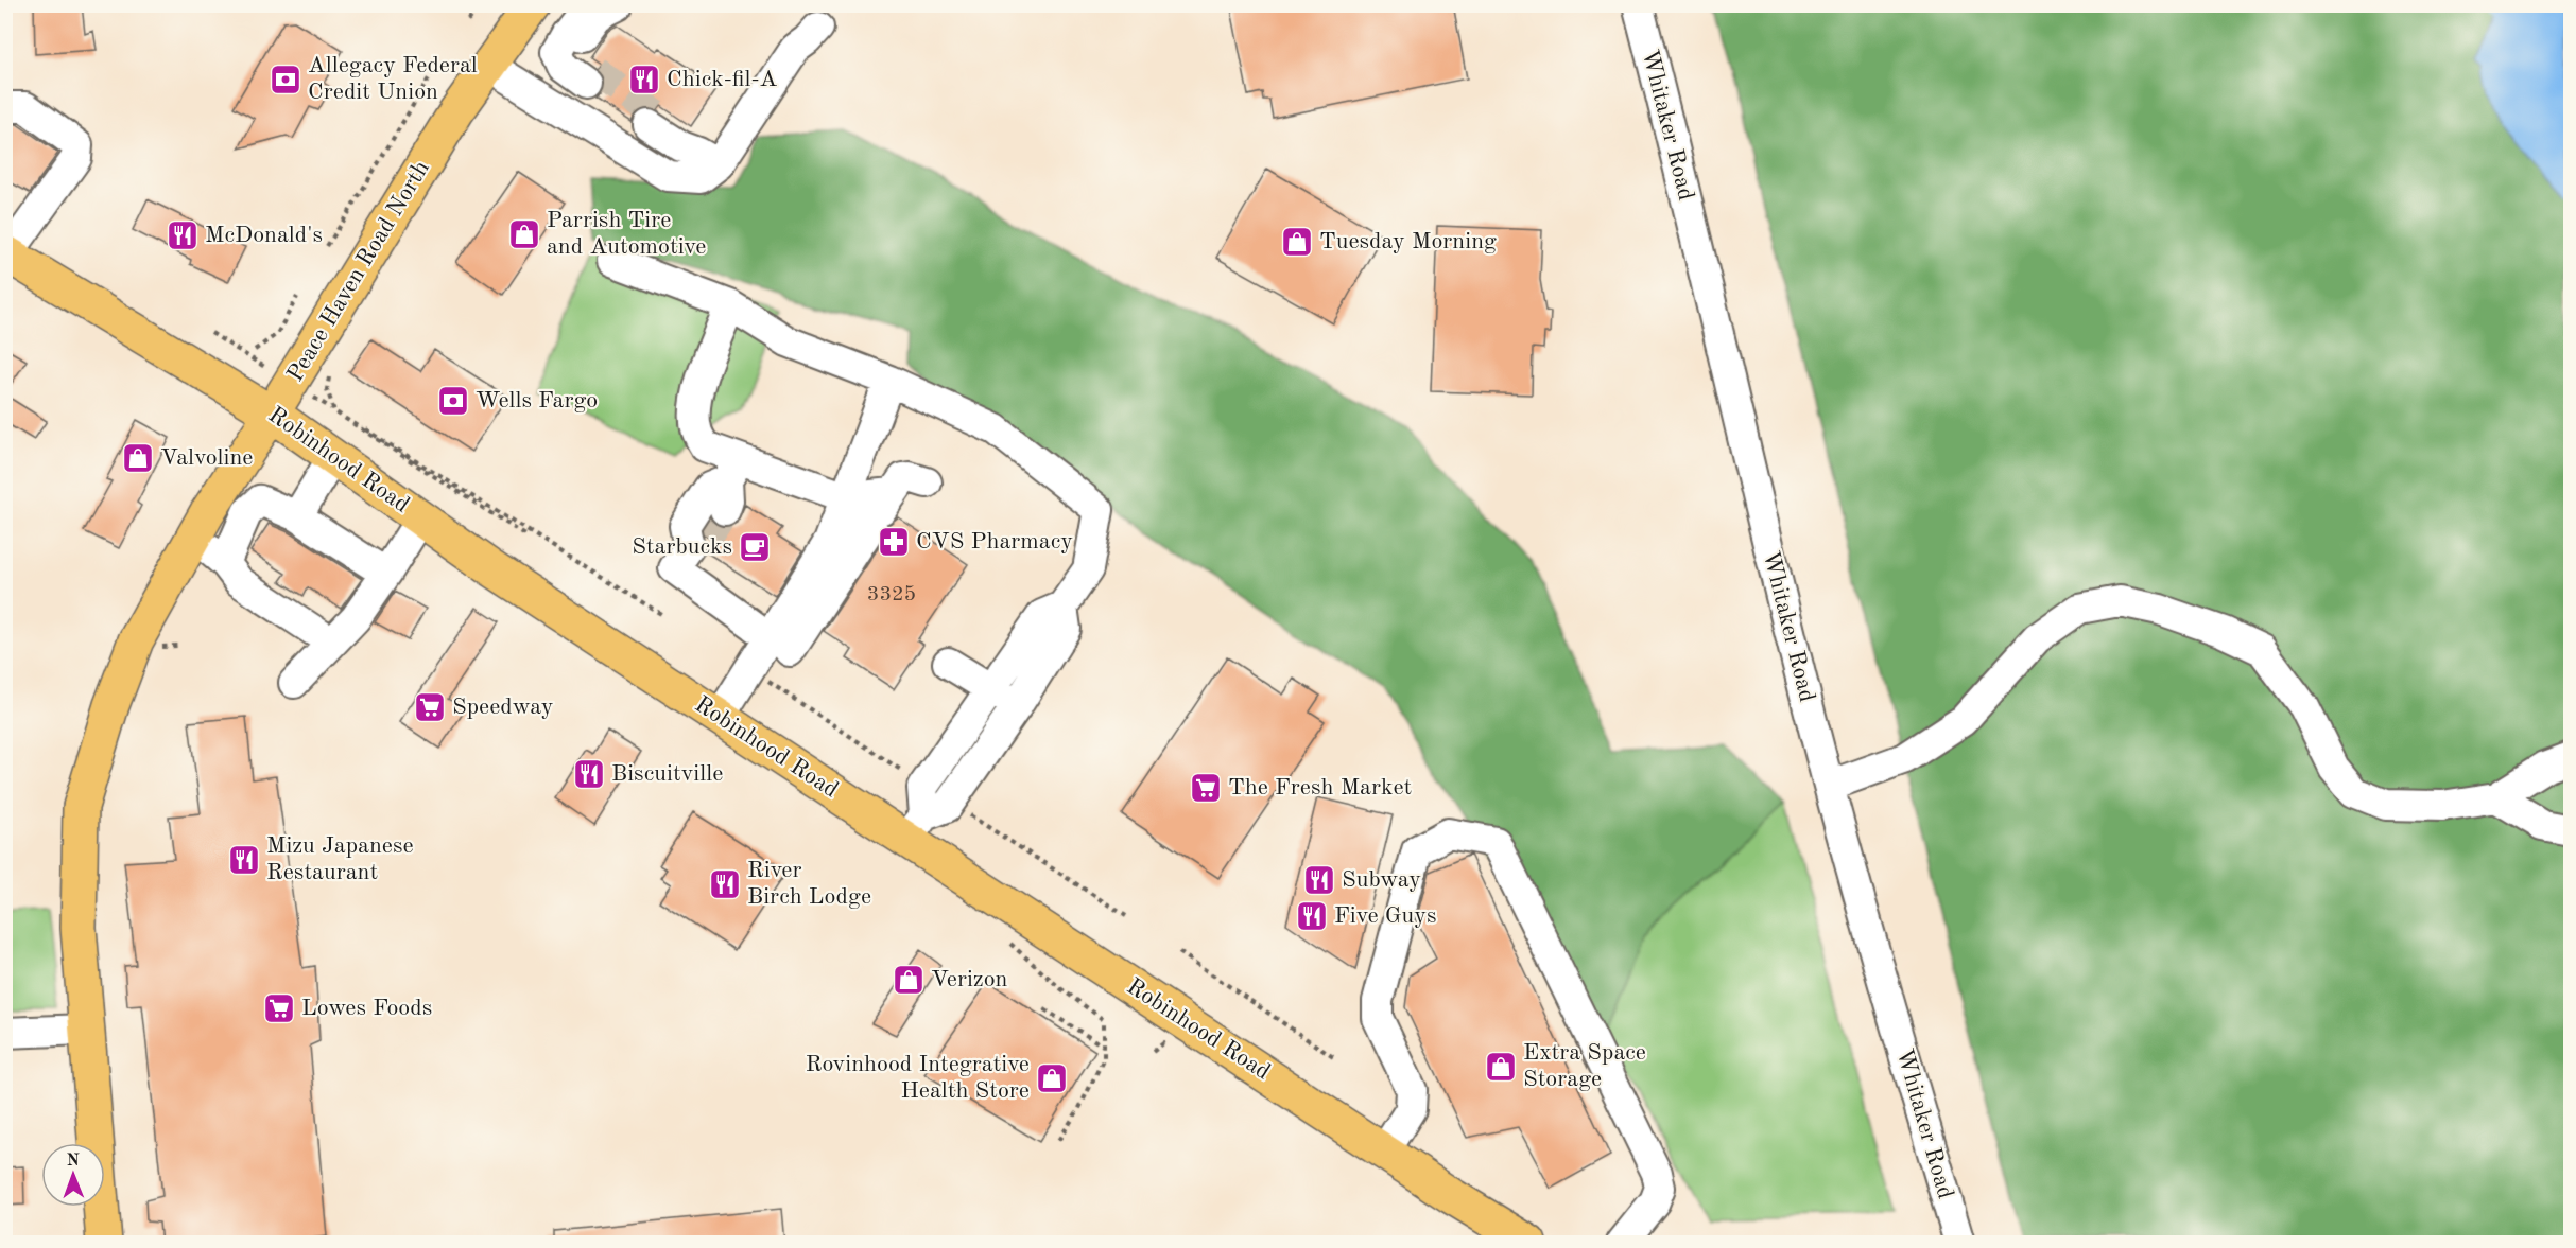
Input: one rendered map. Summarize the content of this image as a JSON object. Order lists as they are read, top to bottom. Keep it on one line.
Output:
{"streets":{"main road":["Peace Haven Road North","Robinhood Road"],"street":["Whitaker Road"]},"crossings":[["Peace Haven Road North","Robinhood Road"]],"places":{"bank":["Allegacy Federal Credit Union","Wells Fargo"],"restaurant":["Chick-fil-A","McDonald's","Biscuitville","Mizu Japanese Restaurant","Subway","River Birch Lodge","Five Guys"],"shop":["Parrish Tire and Automotive","Tuesday Morning","Valvoline","Verizon","Extra Space Storage","Rovinhood Integrative Health Store"],"pharmacy":["CVS Pharmacy"],"cafe":["Starbucks"],"supermarket":["Speedway","The Fresh Market","Lowes Foods"]},"house_numbers":["3325"],"north":"top"}
